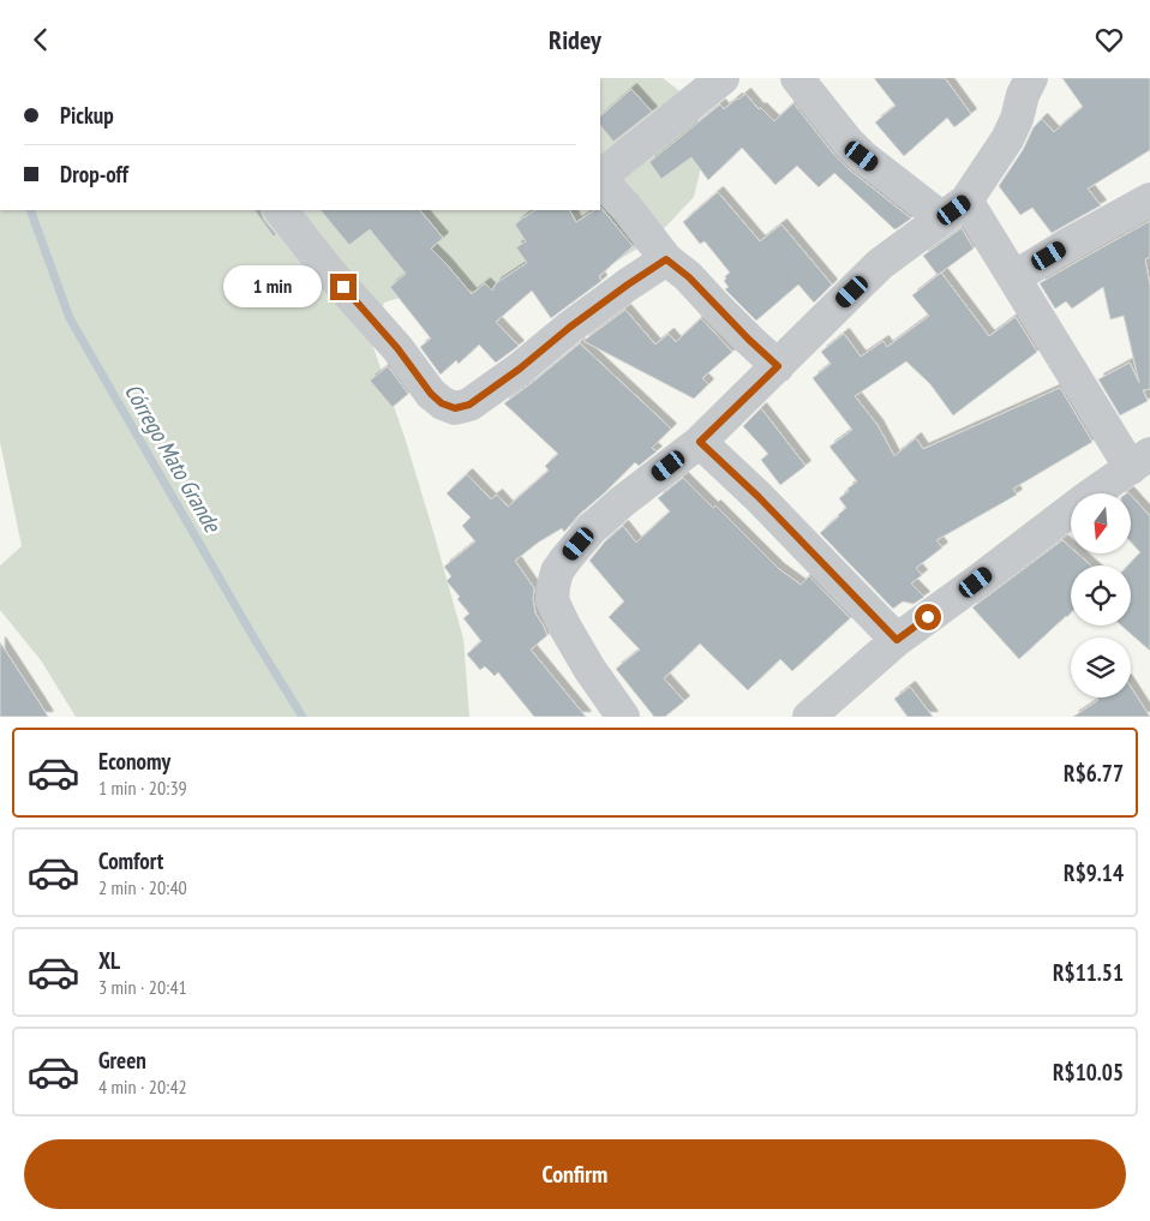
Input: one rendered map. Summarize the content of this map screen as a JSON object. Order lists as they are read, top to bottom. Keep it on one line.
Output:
{"water":["Córrego Mato Grande"],"north":"bottom","page":{"header":"Ridey","banner":["Pickup","Drop-off"],"bubble":"1 min","list":[{"name":"Economy","note":"1 min · 20:39","value":"R$6.77"},{"name":"Comfort","note":"2 min · 20:40","value":"R$9.14"},{"name":"XL","note":"3 min · 20:41","value":"R$11.51"},{"name":"Green","note":"4 min · 20:42","value":"R$10.05"}],"buttons":"Confirm"}}
